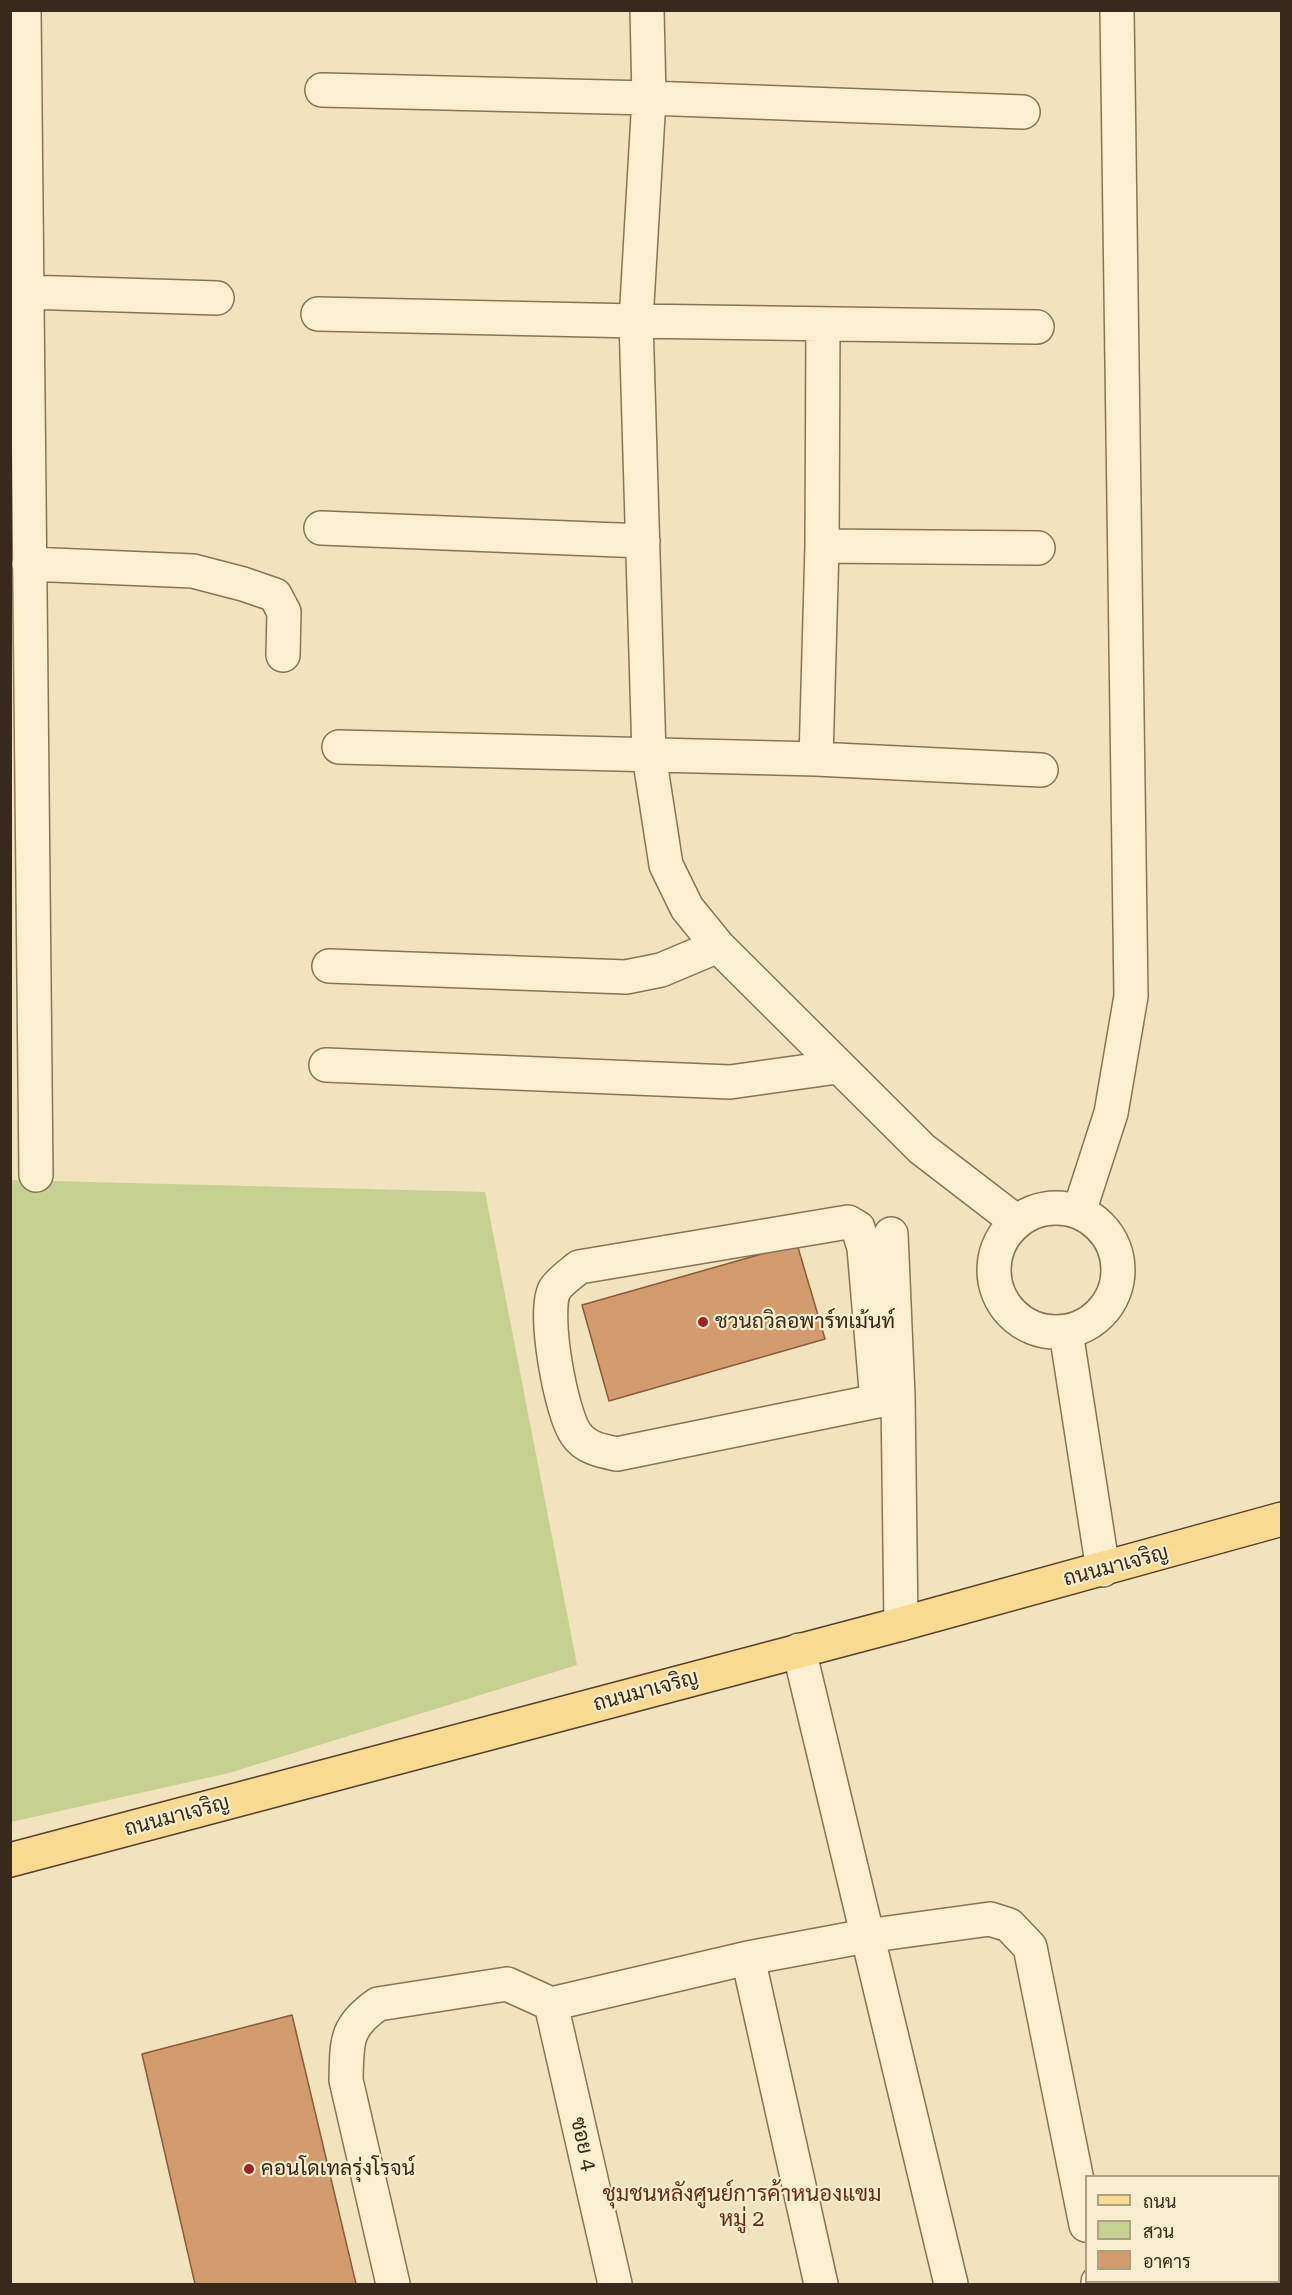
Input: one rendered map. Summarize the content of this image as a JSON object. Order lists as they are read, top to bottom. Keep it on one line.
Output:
{"streets":{"main road":["ถนนมาเจริญ"],"street":["ซอย 4"]},"districts":["ชุมชนหลังศูนย์การค้าหนองแขม หมู่ 2"],"places":["ชวนถวิลอพาร์ทเม้นท์","คอนโดเทลรุ่งโรจน์"],"legend":["ถนน","สวน","อาคาร"]}
